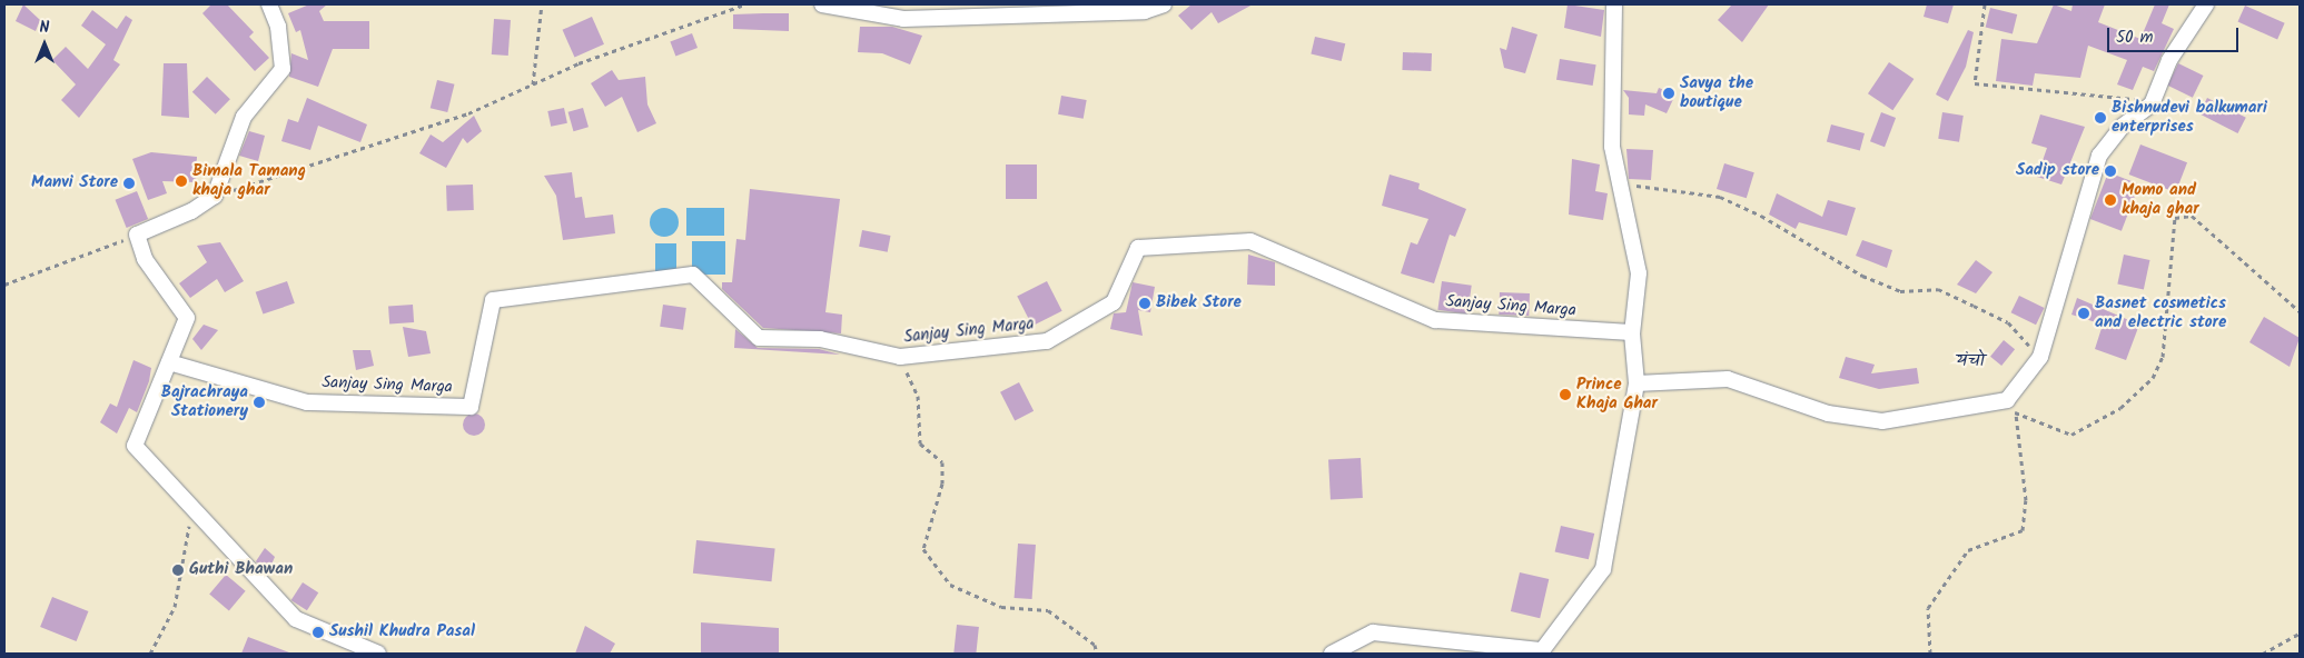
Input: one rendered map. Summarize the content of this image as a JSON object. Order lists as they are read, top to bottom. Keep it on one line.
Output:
{"streets":{"street":["Sanjay Sing Marga"]},"districts":["यंचो"],"places":["Savya the boutique","Bishnudevi balkumari enterprises","Sadip store","Bimala Tamang khaja ghar","Manvi Store","Momo and khaja ghar","Bibek Store","Basnet cosmetics and electric store","Prince Khaja Ghar","Bajrachraya Stationery","Guthi Bhawan","Sushil Khudra Pasal"],"scale_bar":"50 m","north":"top"}
